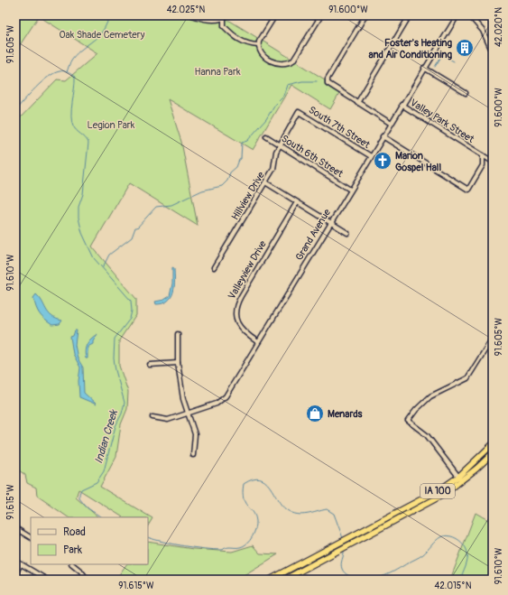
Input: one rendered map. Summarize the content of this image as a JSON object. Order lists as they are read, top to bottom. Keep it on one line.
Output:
{"streets":{"highway":["IA 100"],"street":["Valley Park Street","South 7th Street","South 6th Street","Hillview Drive","Grand Avenue","Valleyview Drive"]},"crossings":[["Valley Park Street","Grand Avenue"],["South 7th Street","Hillview Drive"],["South 7th Street","Grand Avenue"],["South 6th Street","Hillview Drive"],["South 6th Street","Grand Avenue"],["Grand Avenue","Valleyview Drive"]],"water":["Indian Creek"],"parks":["Oak Shade Cemetery","Hanna Park","Legion Park"],"places":{"building":["Foster's Heating and Air Conditioning"],"church":["Marion Gospel Hall"],"shop":["Menards"]},"legend":["Road","Park"],"coordinates":["42.025°N","91.600°W","42.020°N","91.605°W","91.610°W","91.615°W","42.015°N"]}
